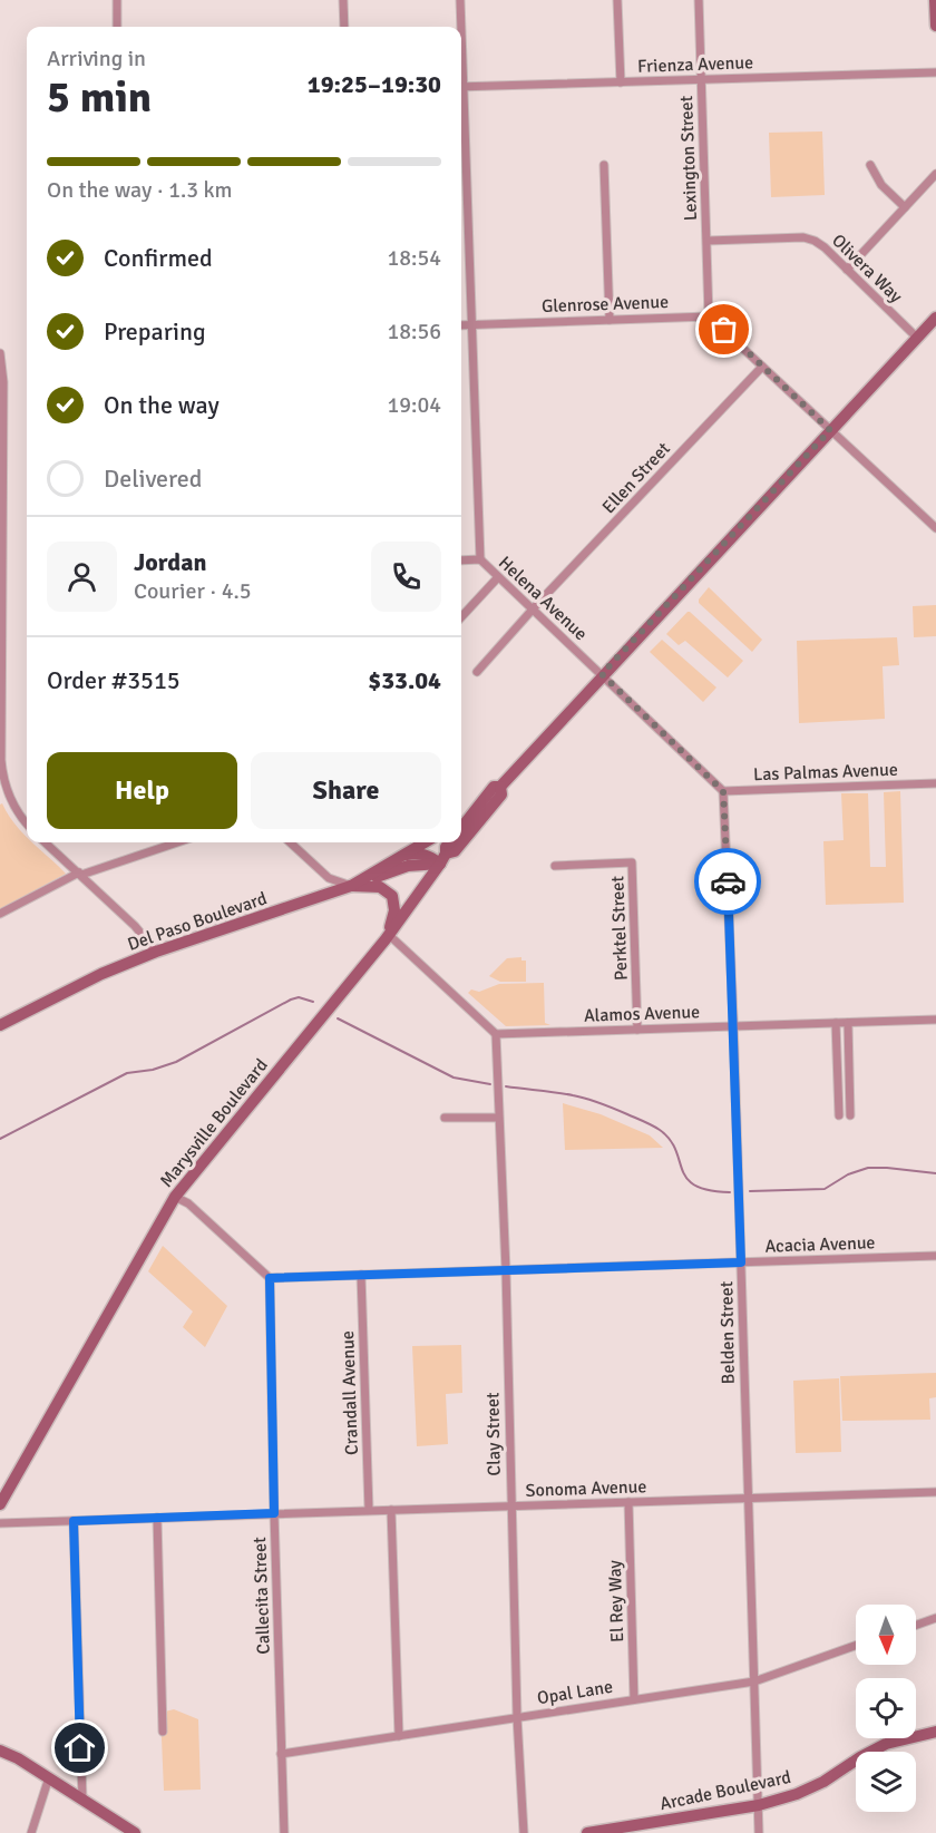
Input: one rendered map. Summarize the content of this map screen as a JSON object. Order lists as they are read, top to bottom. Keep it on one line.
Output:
{"streets":{"main road":["Del Paso Boulevard","Marysville Boulevard","Arcade Boulevard"],"street":["Frienza Avenue","Lexington Street","Olivera Way","Glenrose Avenue","Ellen Street","Helena Avenue","Las Palmas Avenue","Perktel Street","Alamos Avenue","Acacia Avenue","Belden Street","Crandall Avenue","Clay Street","Sonoma Avenue","Callecita Street","El Rey Way","Opal Lane"]},"crossings":[["Frienza Avenue","Lexington Street"],["Lexington Street","Olivera Way"],["Lexington Street","Glenrose Avenue"],["Ellen Street","Helena Avenue"],["Las Palmas Avenue","Belden Street"],["Perktel Street","Alamos Avenue"],["Alamos Avenue","Belden Street"],["Alamos Avenue","Clay Street"],["Acacia Avenue","Belden Street"],["Acacia Avenue","Crandall Avenue"],["Acacia Avenue","Clay Street"],["Acacia Avenue","Callecita Street"],["Belden Street","Sonoma Avenue"],["Belden Street","Opal Lane"],["Belden Street","Arcade Boulevard"],["Crandall Avenue","Sonoma Avenue"],["Clay Street","Sonoma Avenue"],["Clay Street","Opal Lane"],["Sonoma Avenue","Callecita Street"],["Sonoma Avenue","El Rey Way"],["Callecita Street","Opal Lane"],["El Rey Way","Opal Lane"]],"north":"bottom","page":{"heading":["5 min","Arriving in","19:25–19:30"],"panel":["Jordan","Courier · 4.5","Order #3515","$33.04"],"bar":"On the way · 1.3 km","list":[["Confirmed","18:54"],["Preparing","18:56"],["On the way","19:04"],"Delivered"],"buttons":["Help","Share"]}}
